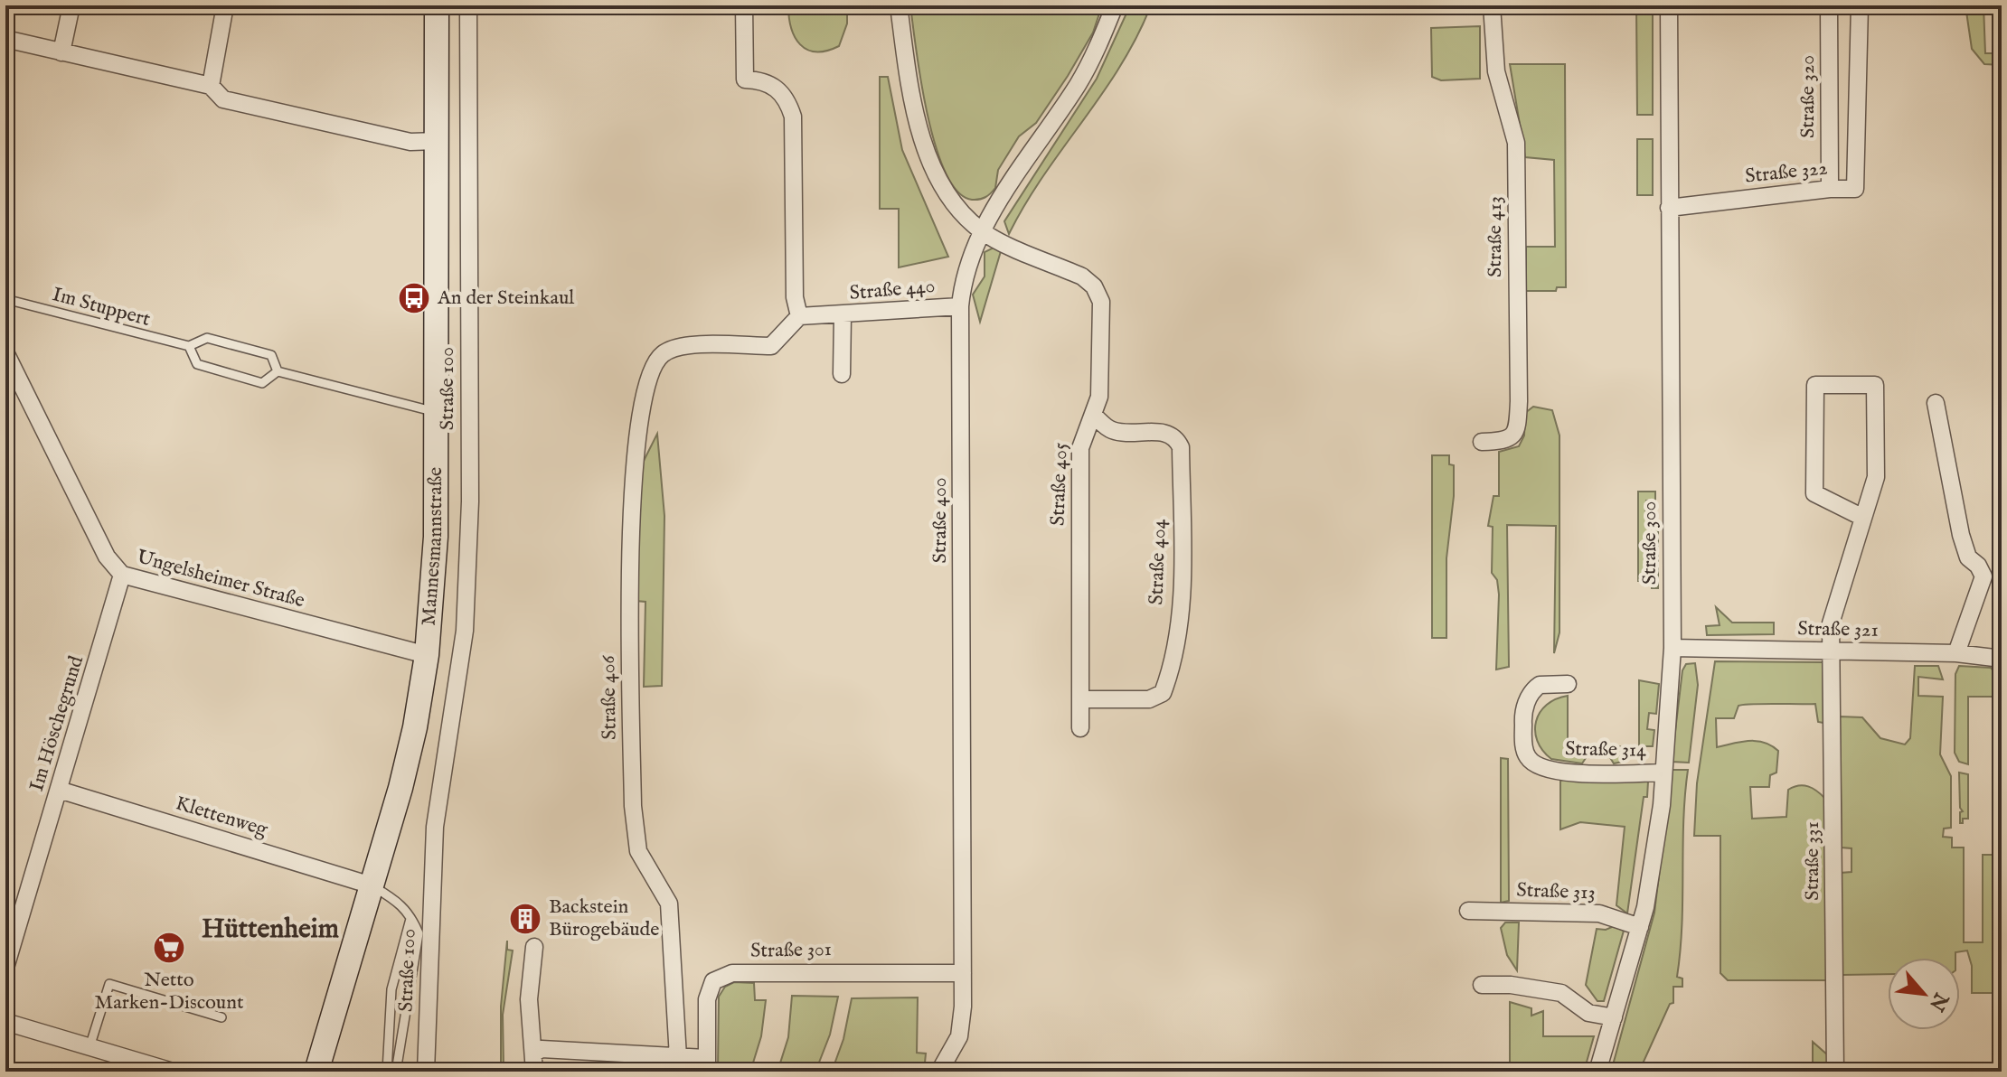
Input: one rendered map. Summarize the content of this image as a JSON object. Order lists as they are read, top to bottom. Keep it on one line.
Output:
{"streets":{"main road":["Mannesmannstraße"],"street":["Straße 320","Straße 322","Straße 413","Straße 440","Straße 100","Straße 405","Straße 400","Straße 300","Straße 404","Ungelsheimer Straße","Straße 321","Straße 406","Im Höschegrund","Straße 314","Klettenweg","Straße 331","Straße 313","Straße 301"],"lane":["Im Stuppert"]},"crossings":[["Straße 320","Straße 322"],["Straße 322","Straße 300"],["Straße 440","Straße 400"],["Im Stuppert","Mannesmannstraße"],["Straße 405","Straße 400"],["Straße 405","Straße 404"],["Straße 400","Straße 301"],["Straße 300","Straße 321"],["Straße 300","Straße 314"],["Straße 300","Straße 313"],["Mannesmannstraße","Ungelsheimer Straße"],["Mannesmannstraße","Klettenweg"],["Ungelsheimer Straße","Im Höschegrund"],["Straße 321","Straße 331"],["Im Höschegrund","Klettenweg"]],"districts":["Hüttenheim"],"places":{"bus stop":["An der Steinkaul"],"building":["Backstein Bürogebäude"],"supermarket":["Netto Marken-Discount"]},"north":"bottom right"}
